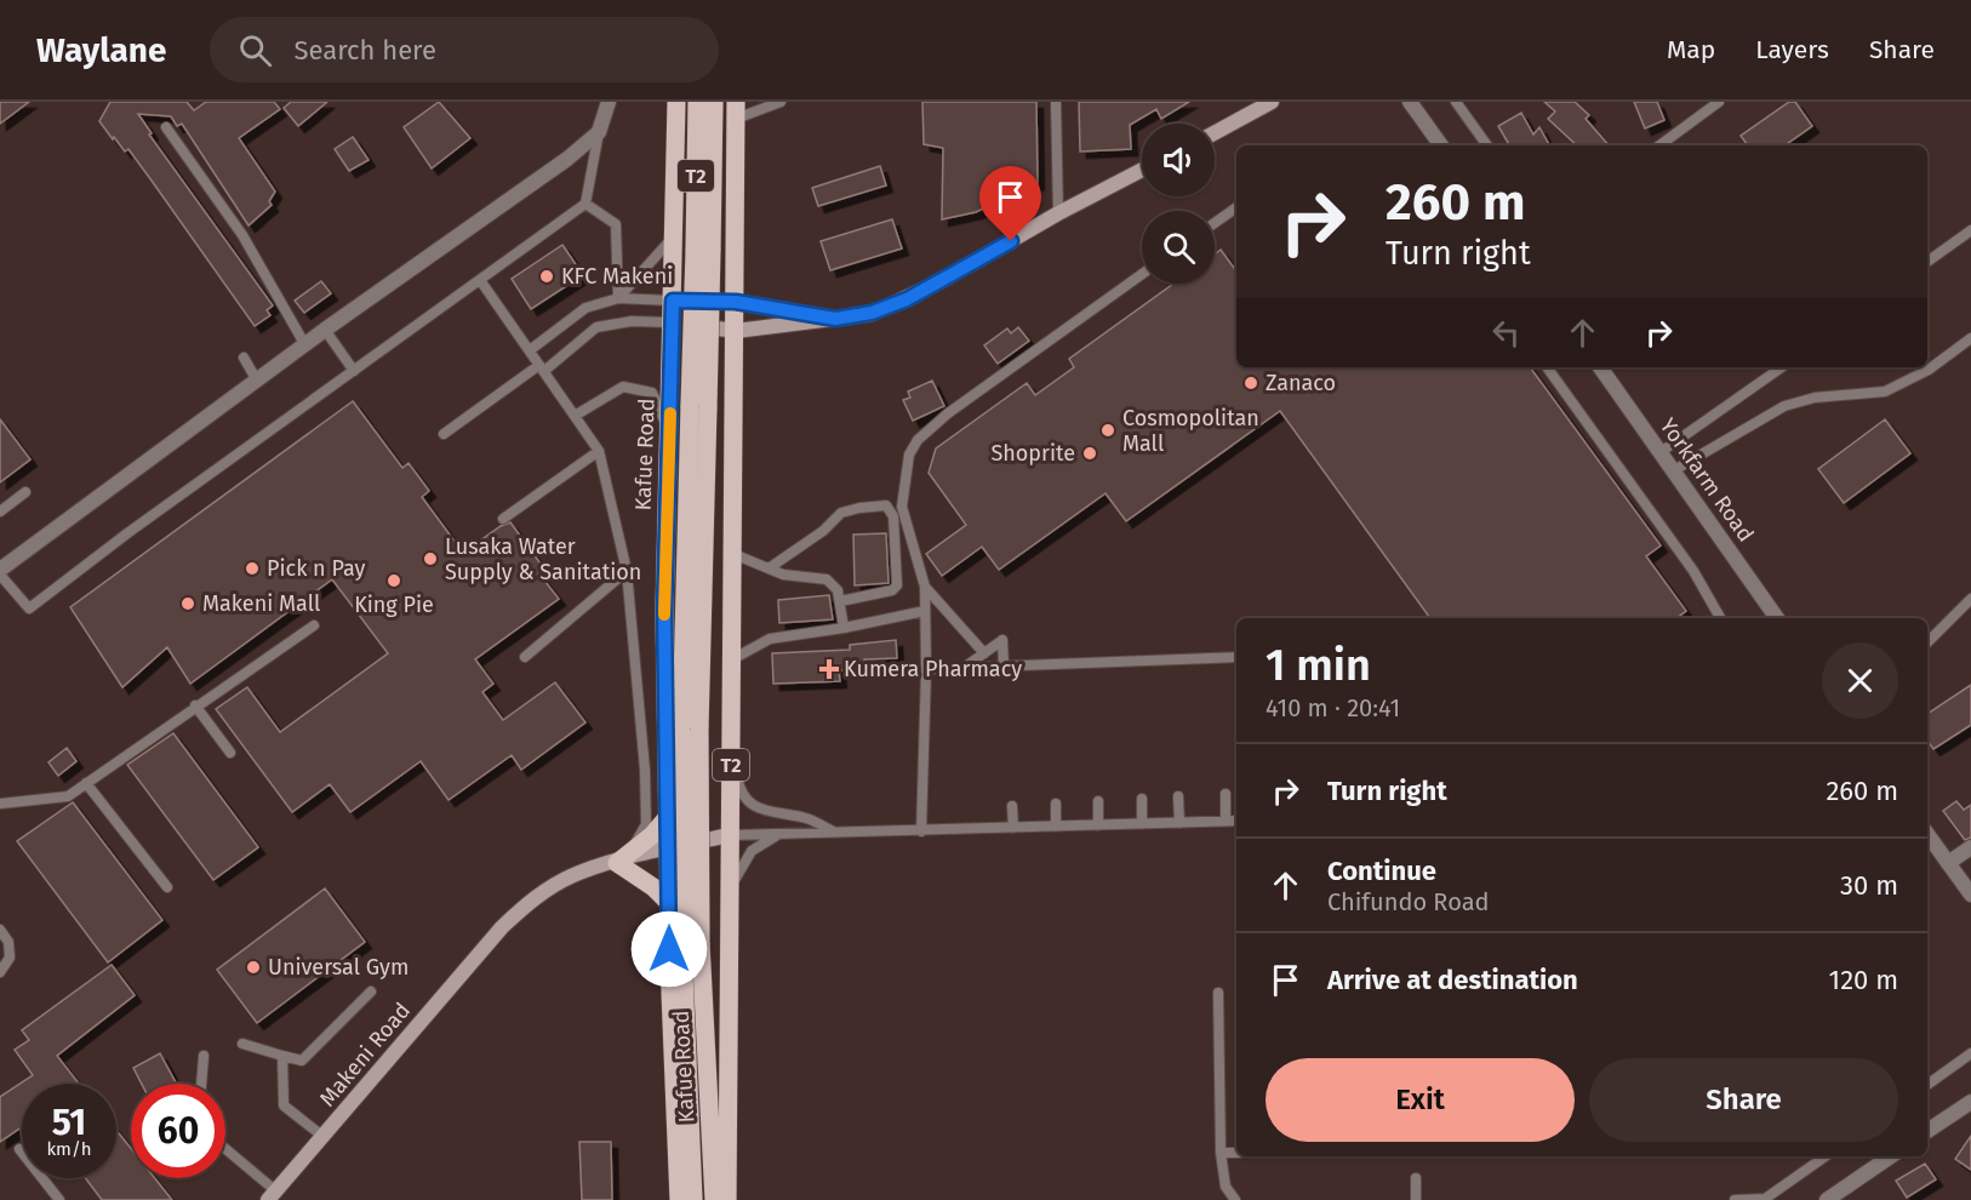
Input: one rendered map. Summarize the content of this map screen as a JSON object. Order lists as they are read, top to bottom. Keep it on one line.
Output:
{"streets":{"main road":["T2","Kafue Road"],"street":["Yorkfarm Road","Makeni Road"]},"crossings":[["Kafue Road","Makeni Road"]],"places":{"other":["KFC Makeni","Zanaco","Cosmopolitan Mall","Shoprite","Lusaka Water Supply & Sanitation","Pick n Pay","King Pie","Makeni Mall","Universal Gym"],"health":["Kumera Pharmacy"]},"page":{"header":"Waylane","search":"Search here","nav":["Map","Layers","Share"],"turn":["260 m","Turn right"],"heading":["1 min","410 m · 20:41"],"list":[{"name":"Turn right","value":"260 m"},{"name":"Continue","note":"Chifundo Road","value":"30 m"},{"name":"Arrive at destination","value":"120 m"}],"buttons":["Exit","Share"],"speed":"51 km/h","limit":"60"}}
